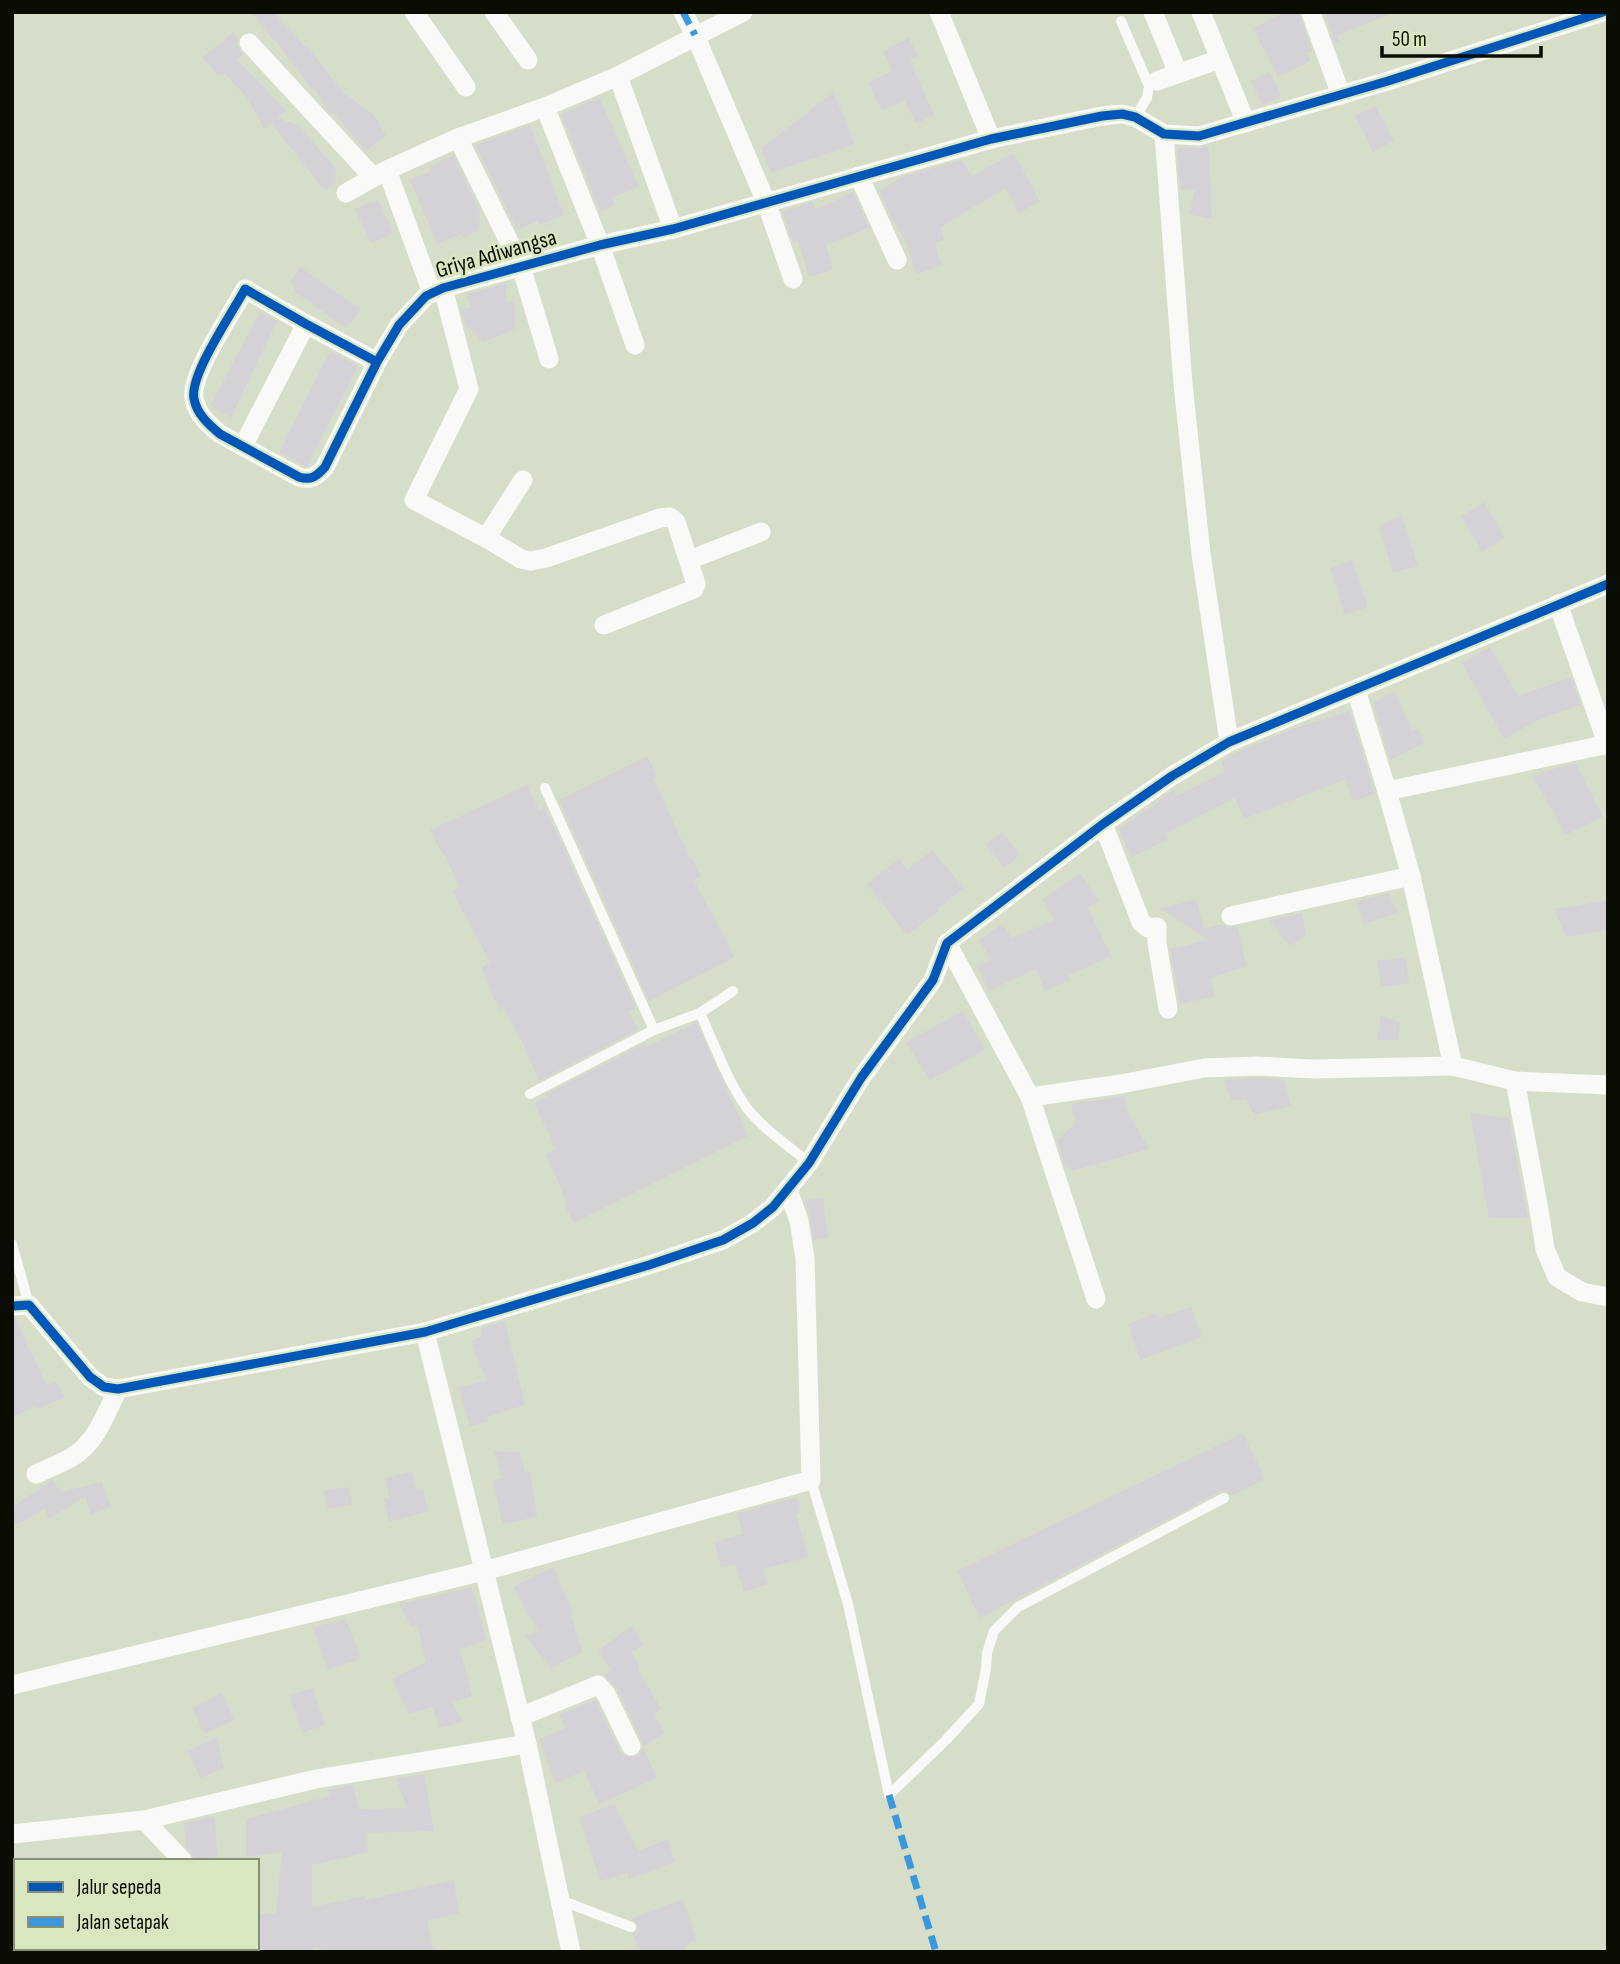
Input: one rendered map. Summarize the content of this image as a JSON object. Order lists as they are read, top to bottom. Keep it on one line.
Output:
{"streets":{"street":["Griya Adiwangsa"]},"legend":["Jalur sepeda","Jalan setapak"],"scale_bar":"50 m"}
